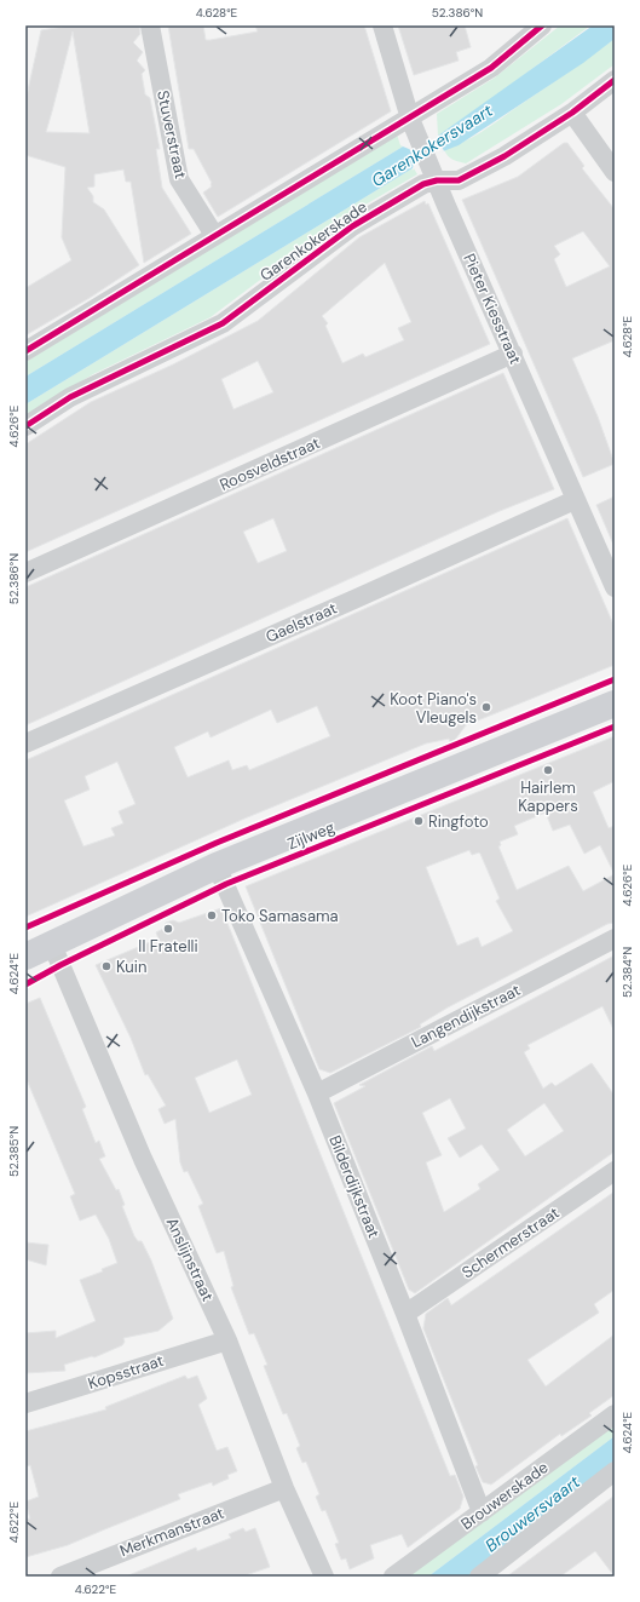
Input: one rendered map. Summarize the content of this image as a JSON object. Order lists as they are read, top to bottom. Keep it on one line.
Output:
{"streets":{"main road":["Zijlweg"],"street":["Stuverstraat","Garenkokerskade","Pieter Kiesstraat","Roosveldstraat","Gaelstraat","Langendijkstraat","Bilderdijkstraat","Schermerstraat","Anslijnstraat","Kopsstraat","Brouwerskade","Merkmanstraat"]},"crossings":[["Garenkokerskade","Pieter Kiesstraat"],["Pieter Kiesstraat","Roosveldstraat"],["Pieter Kiesstraat","Gaelstraat"],["Zijlweg","Bilderdijkstraat"],["Zijlweg","Anslijnstraat"],["Langendijkstraat","Bilderdijkstraat"],["Bilderdijkstraat","Schermerstraat"],["Bilderdijkstraat","Brouwerskade"],["Anslijnstraat","Kopsstraat"],["Anslijnstraat","Merkmanstraat"]],"water":["Garenkokersvaart","Brouwersvaart"],"places":["Koot Piano's Vleugels","Hairlem Kappers","Ringfoto","Toko Samasama","Il Fratelli","Kuin"],"coordinates":["4.628°E","52.386°N","4.626°E","52.384°N","4.624°E","52.385°N","4.622°E"]}
